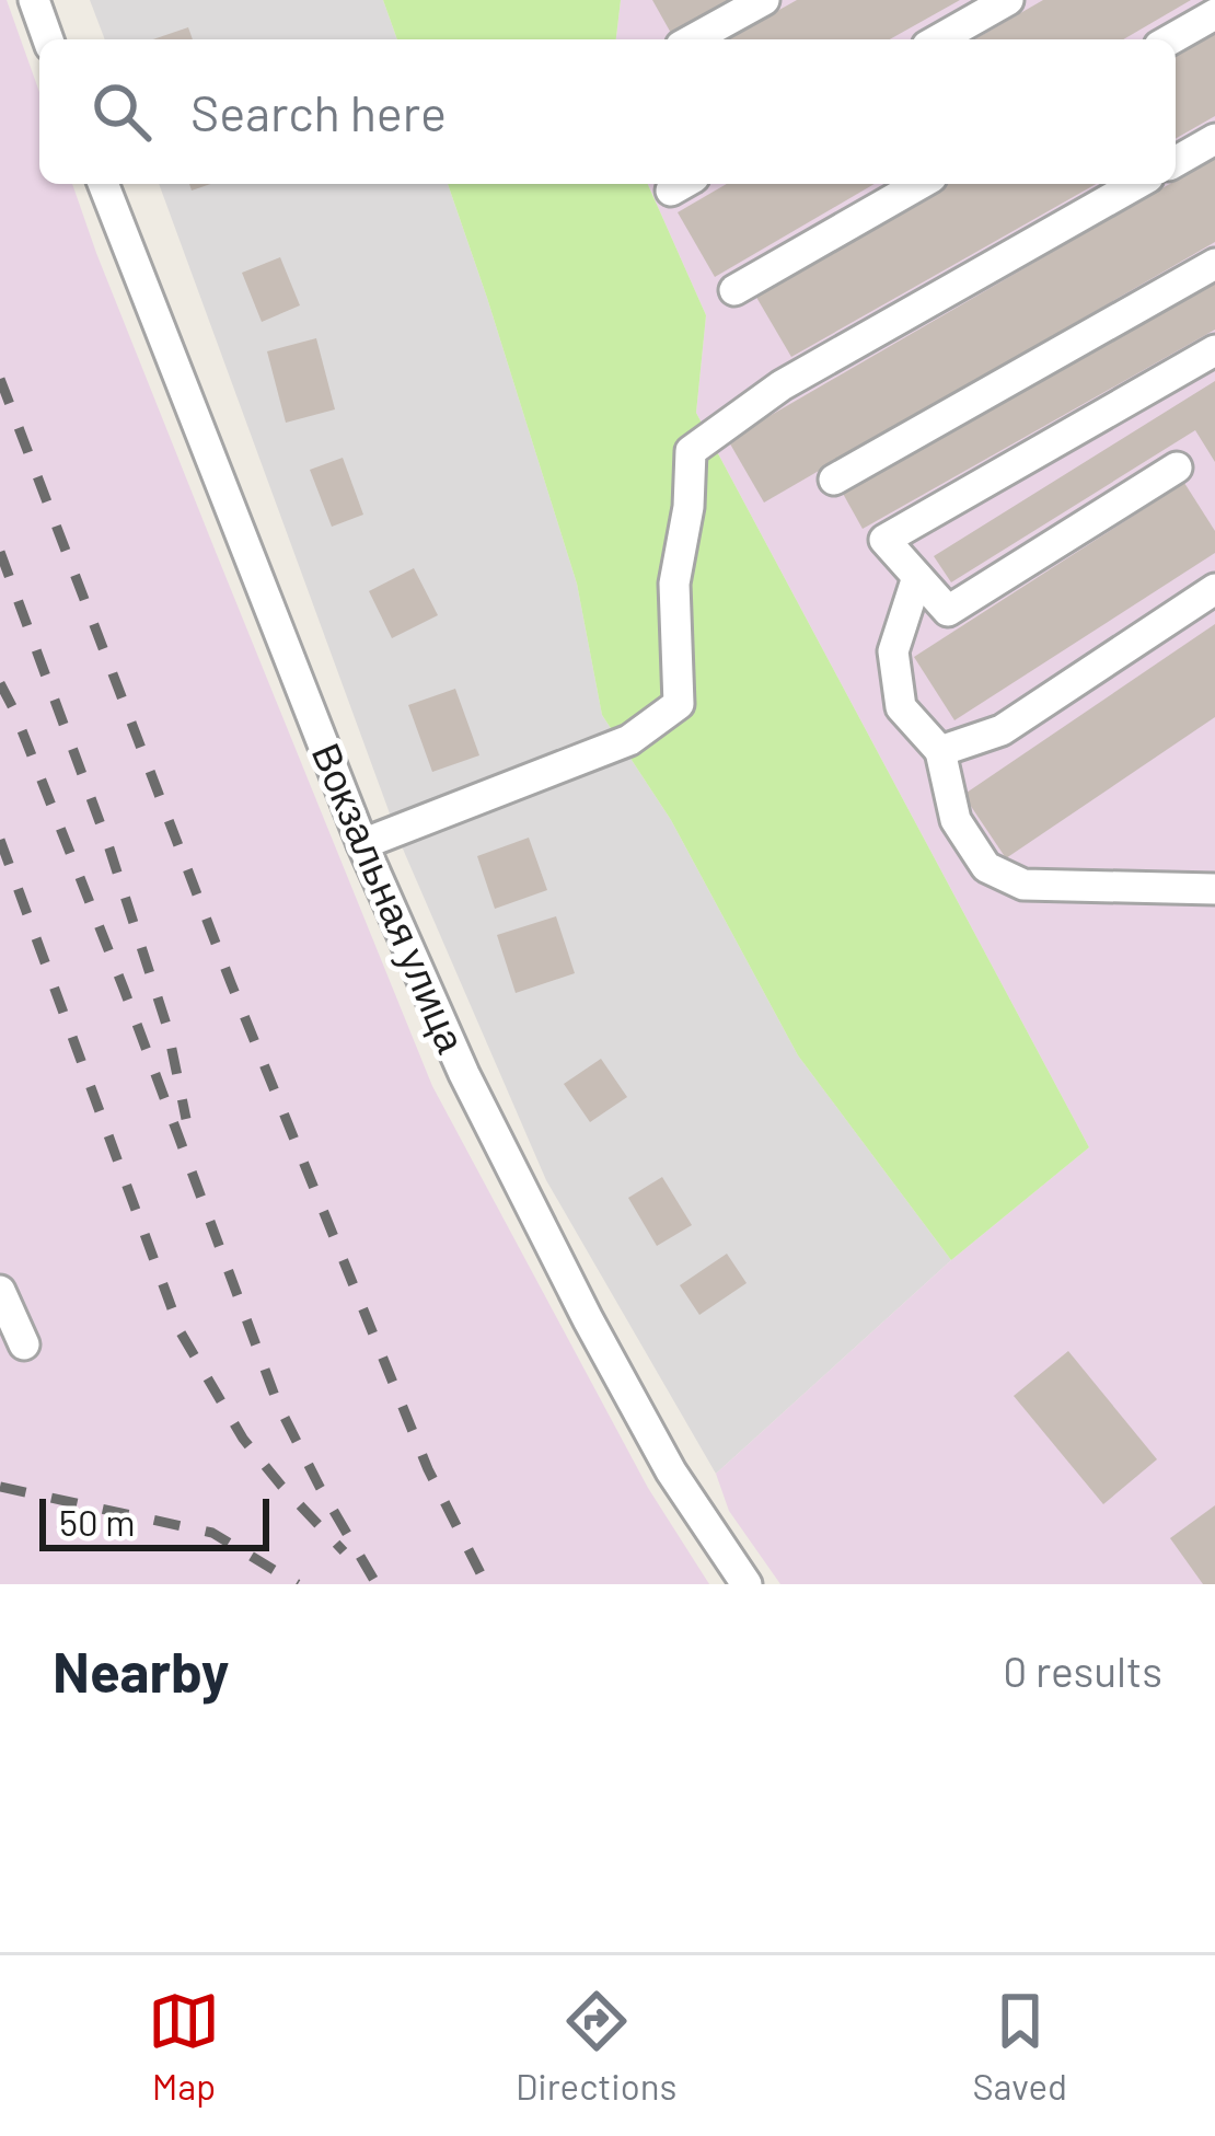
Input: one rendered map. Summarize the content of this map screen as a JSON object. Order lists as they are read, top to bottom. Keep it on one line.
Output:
{"streets":{"street":["Вокзальная улица"]},"scale_bar":"50 m","page":{"search":"Search here","scale":"50 m","heading":["Nearby","0 results"],"nav":["Map","Directions","Saved"]}}
